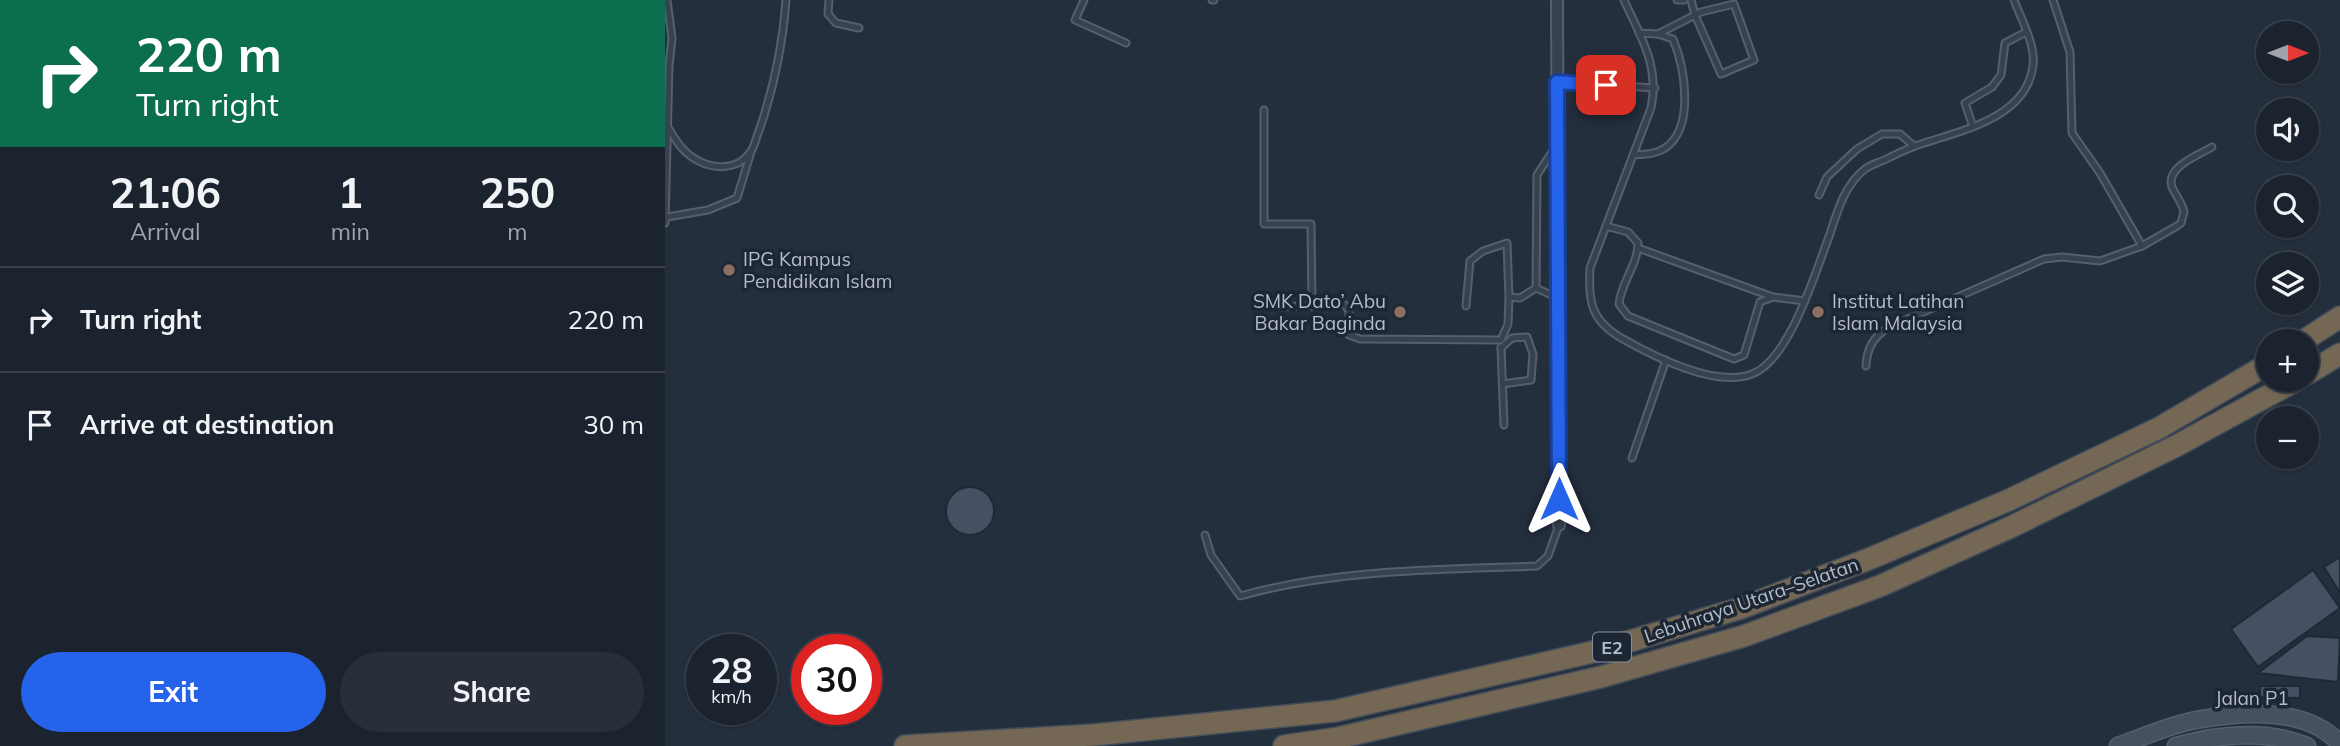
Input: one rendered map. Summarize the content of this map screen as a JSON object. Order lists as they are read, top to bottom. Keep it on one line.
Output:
{"streets":{"highway":["Lebuhraya Utara–Selatan","E2"],"main road":["Jalan P1"]},"places":["IPG Kampus Pendidikan Islam","SMK Dato’ Abu Bakar Baginda","Institut Latihan Islam Malaysia"],"north":"right","page":{"turn":["220 m","Turn right"],"map_buttons":["+","−"],"eta":["21:06","Arrival","1","min","250","m"],"list":[{"name":"Turn right","value":"220 m"},{"name":"Arrive at destination","value":"30 m"}],"speed":"28 km/h","limit":"30","buttons":["Exit","Share"]}}
